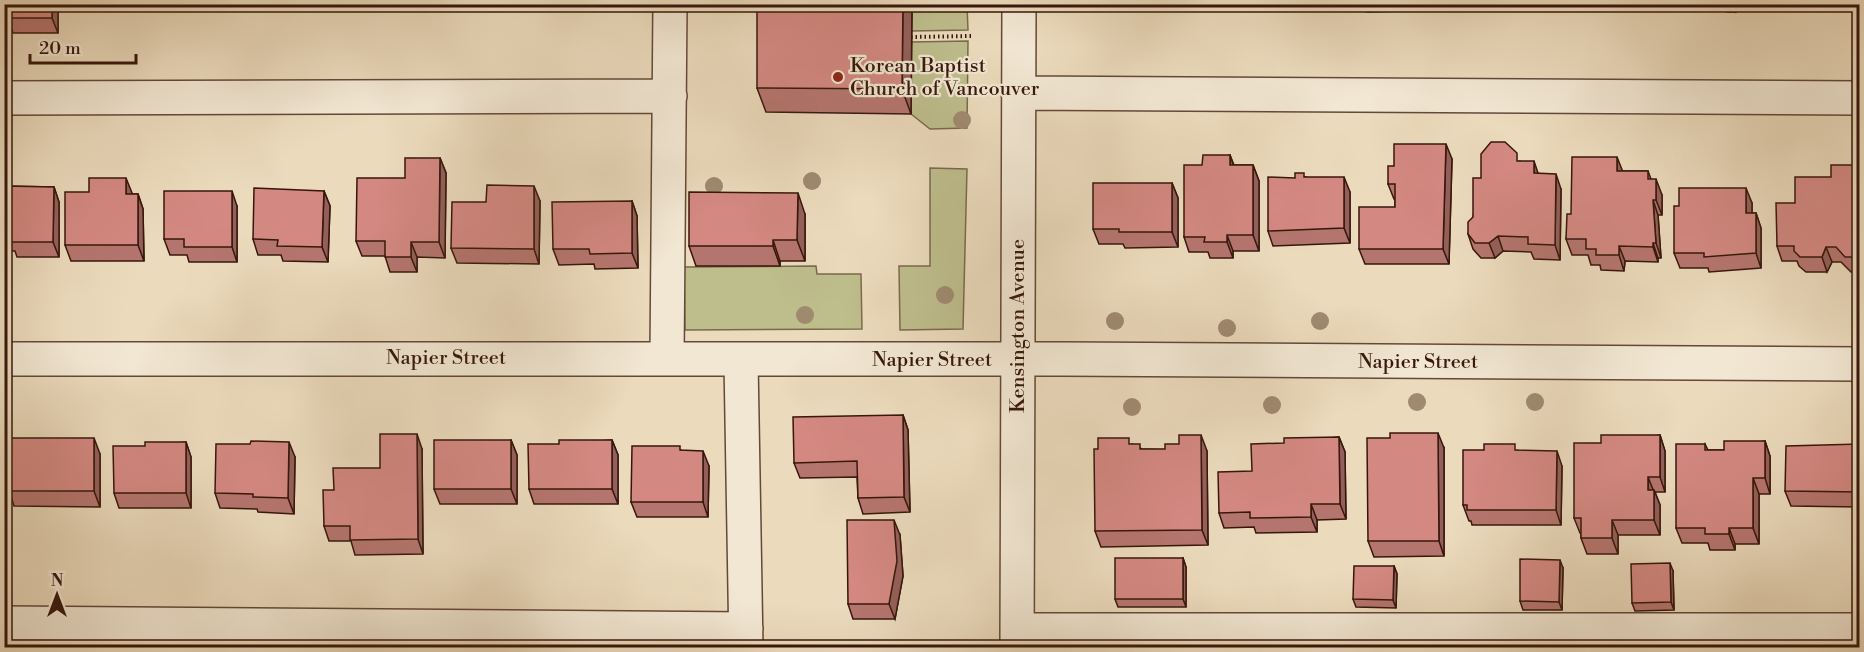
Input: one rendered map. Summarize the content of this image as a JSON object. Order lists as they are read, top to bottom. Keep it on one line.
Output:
{"streets":{"street":["Kensington Avenue","Napier Street"]},"crossings":[["Kensington Avenue","Napier Street"]],"places":["Korean Baptist Church of Vancouver"],"scale_bar":"20 m","north":"top"}
